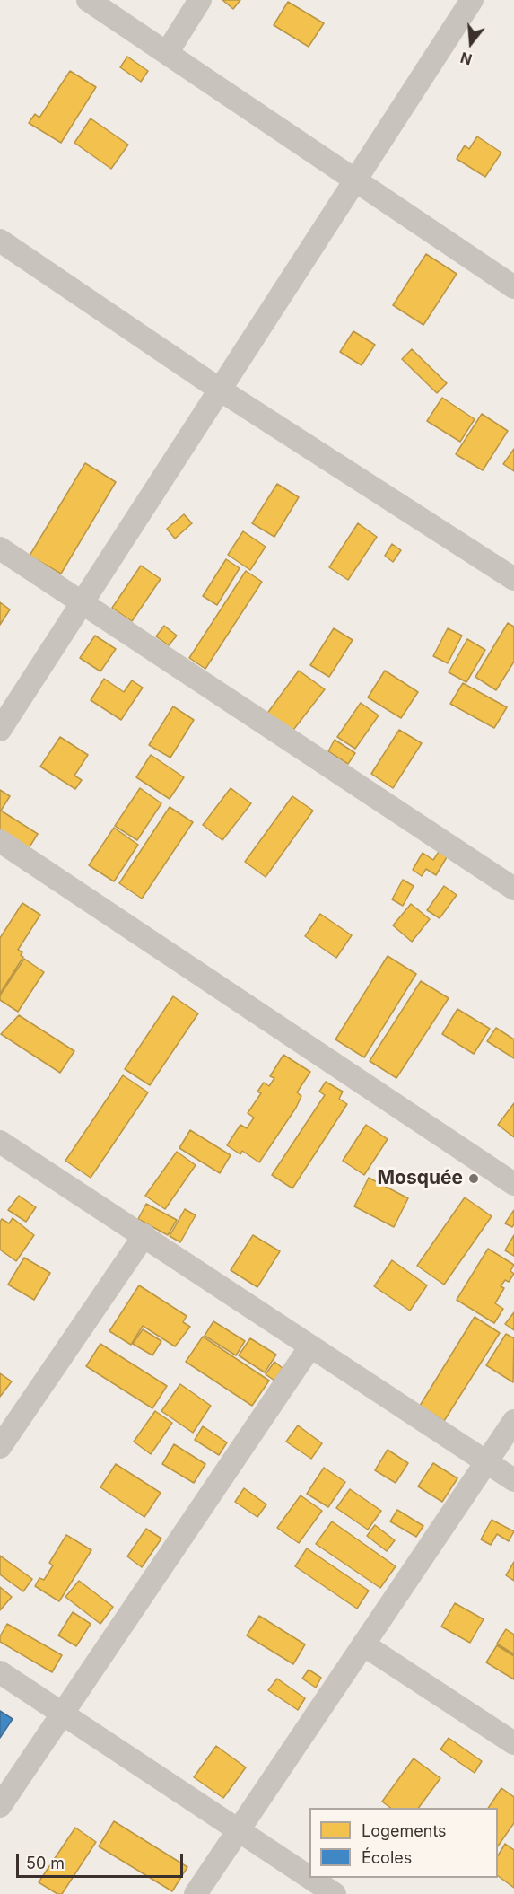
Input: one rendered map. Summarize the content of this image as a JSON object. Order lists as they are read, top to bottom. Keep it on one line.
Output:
{"places":["Mosquée"],"legend":["Logements","Écoles"],"scale_bar":"50 m","north":"bottom"}
